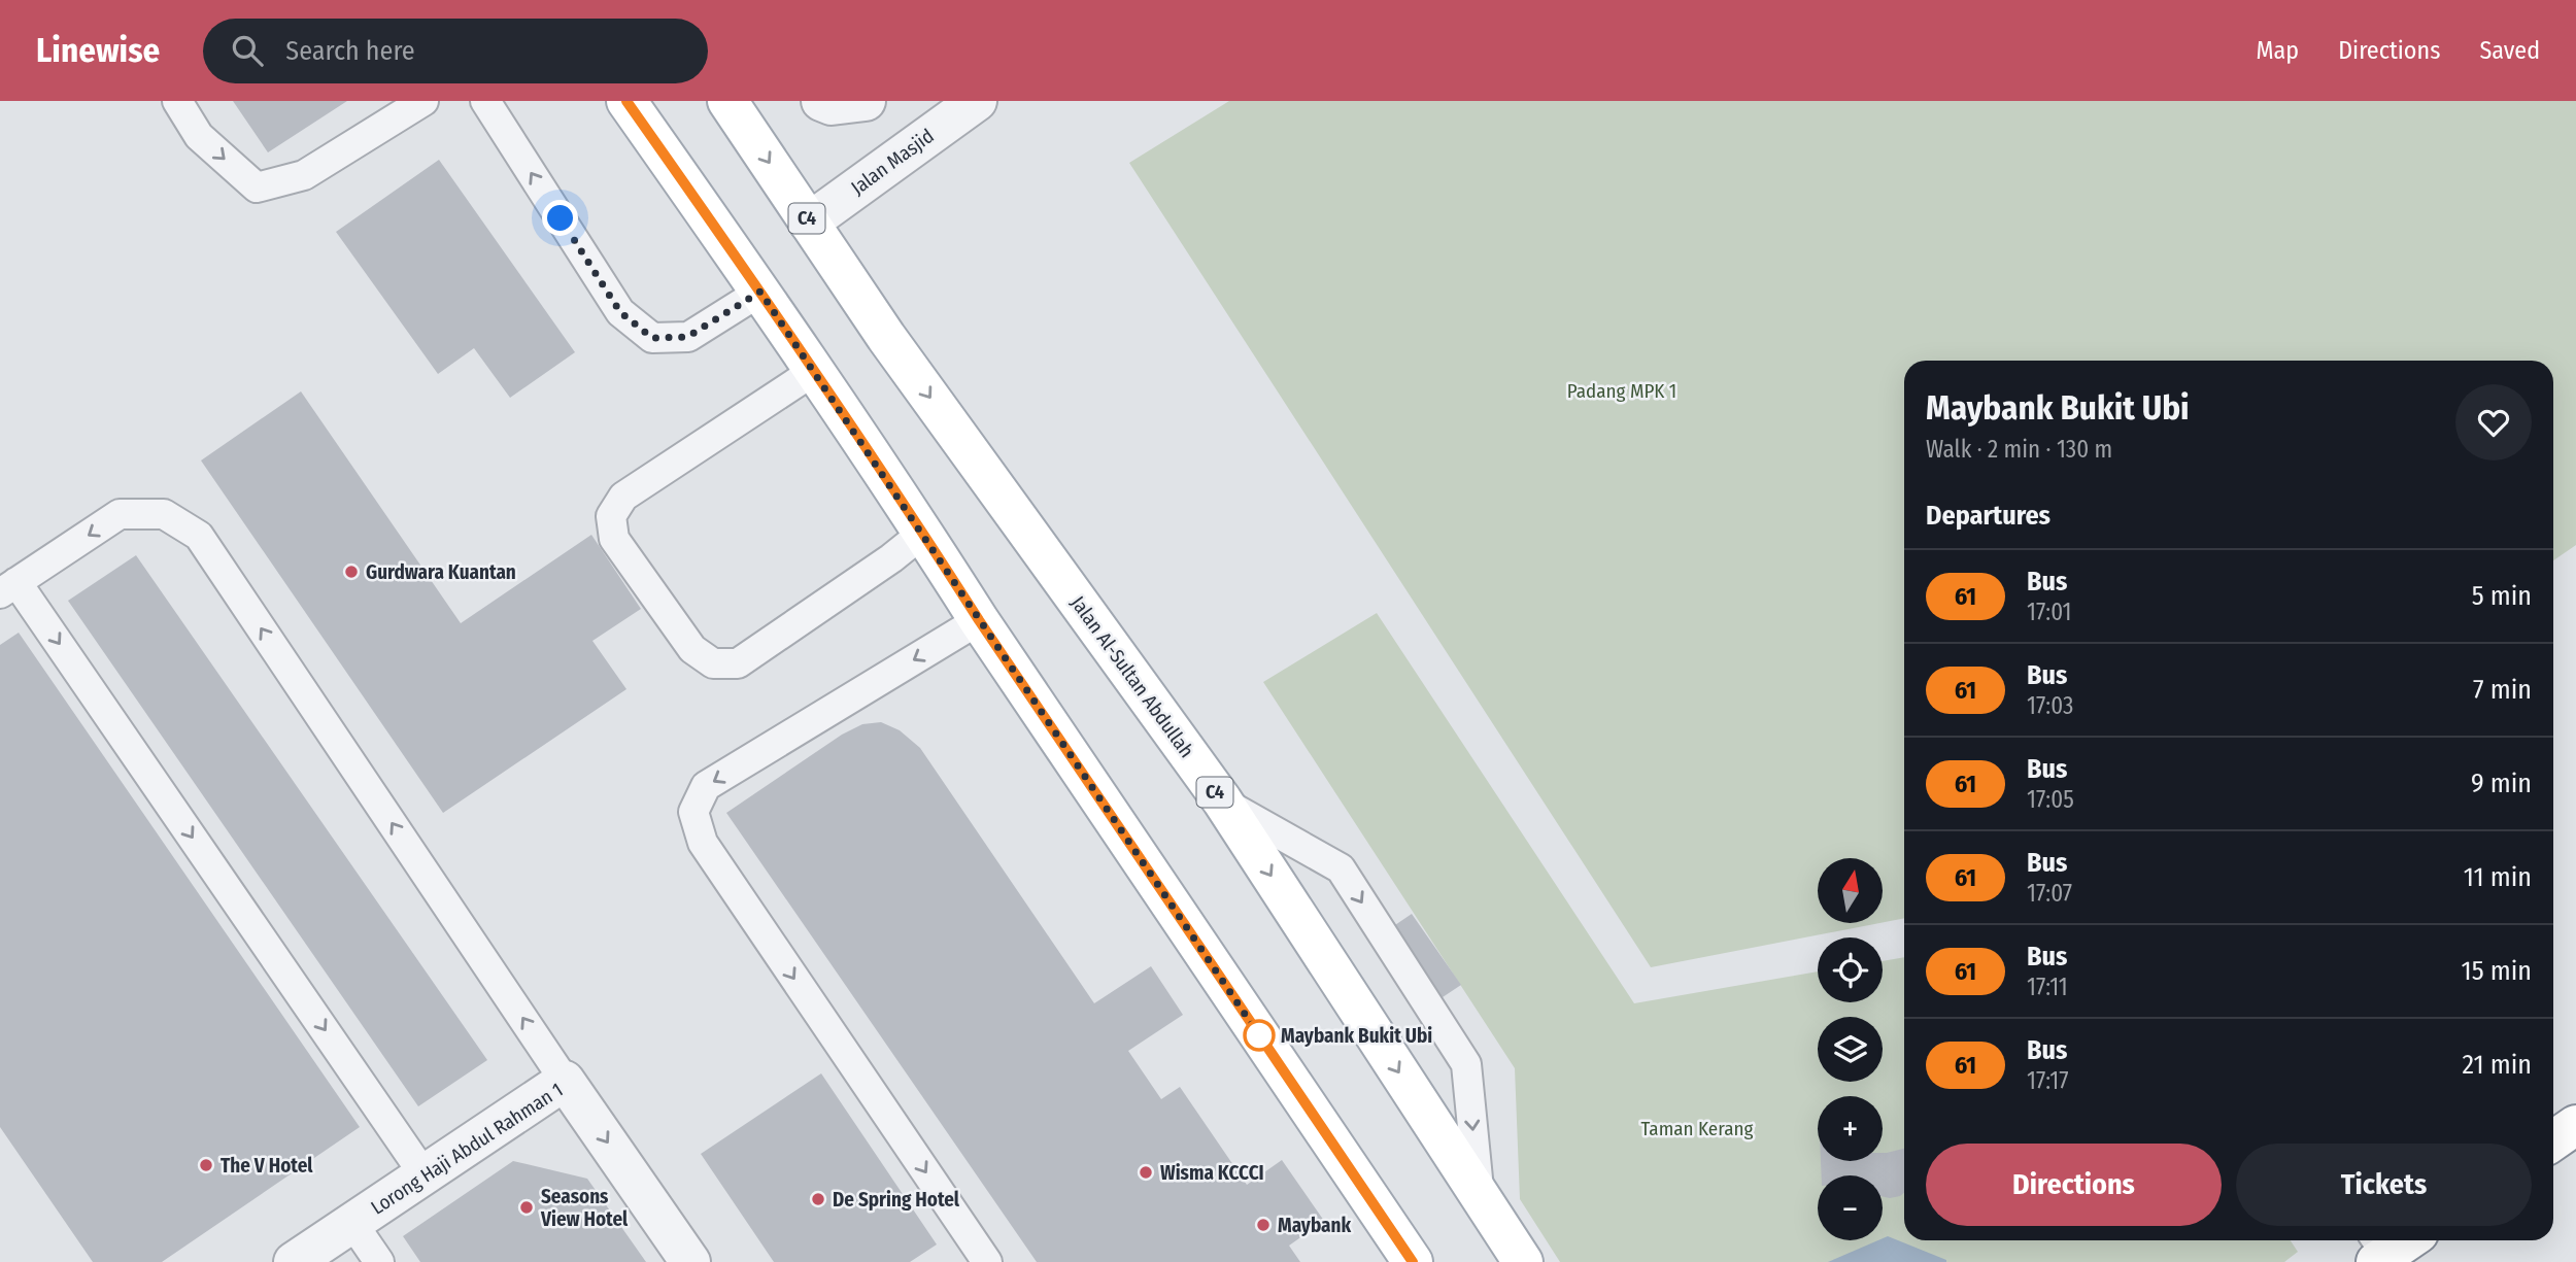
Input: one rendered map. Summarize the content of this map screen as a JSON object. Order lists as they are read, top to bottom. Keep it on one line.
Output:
{"streets":{"main road":["C4","Jalan Al-Sultan Abdullah"],"street":["Jalan Masjid","Lorong Haji Abdul Rahman 1"]},"crossings":[["Jalan Masjid","Jalan Al-Sultan Abdullah"]],"one_way":["Lorong Haji Abdul Rahman 1"],"parks":["Padang MPK 1","Taman Kerang"],"places":["Gurdwara Kuantan","Maybank Bukit Ubi","The V Hotel","Wisma KCCCI","De Spring Hotel","Seasons View Hotel","Maybank"],"lines":["bus line 61"],"north":"top","page":{"header":"Linewise","search":"Search here","nav":["Map","Directions","Saved"],"heading":[["Maybank Bukit Ubi","Walk · 2 min · 130 m"],"Departures"],"list":[{"mark":"61","name":"Bus","note":"17:01","value":"5 min"},{"mark":"61","name":"Bus","note":"17:03","value":"7 min"},{"mark":"61","name":"Bus","note":"17:05","value":"9 min"},{"mark":"61","name":"Bus","note":"17:07","value":"11 min"},{"mark":"61","name":"Bus","note":"17:11","value":"15 min"},{"mark":"61","name":"Bus","note":"17:17","value":"21 min"}],"map_buttons":["+","−"],"buttons":["Directions","Tickets"]}}
